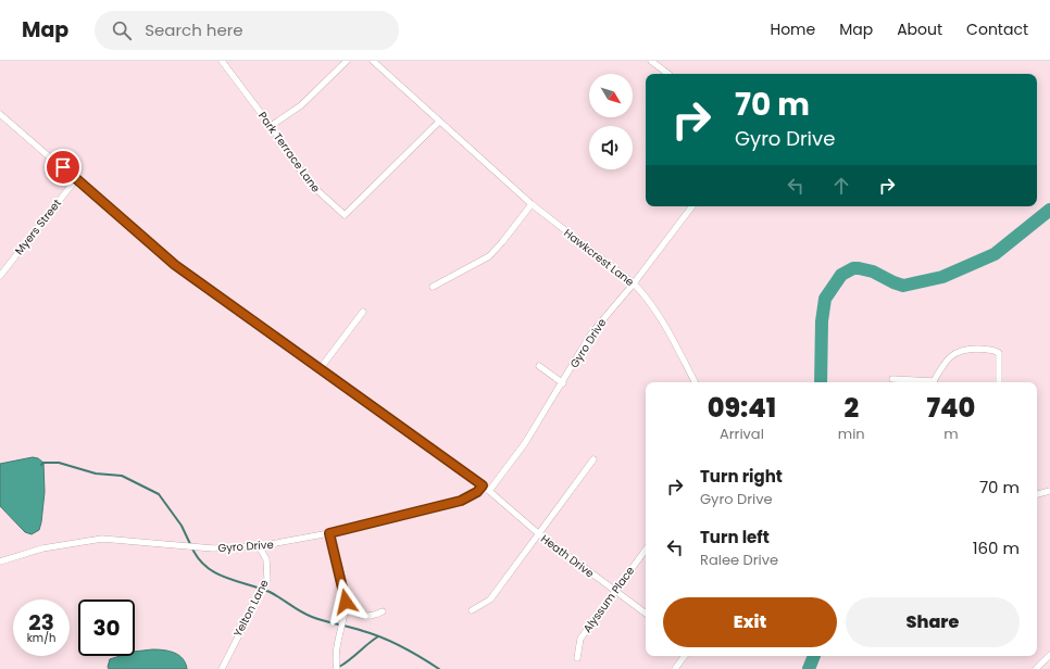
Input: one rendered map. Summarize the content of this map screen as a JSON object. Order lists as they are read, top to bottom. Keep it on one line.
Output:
{"streets":{"street":["Park Terrace Lane","Myers Street","Hawkcrest Lane","Gyro Drive","Heath Drive","Alyssum Place","Yelton Lane"]},"crossings":[["Park Terrace Lane","Hawkcrest Lane"],["Myers Street","Heath Drive"],["Hawkcrest Lane","Gyro Drive"],["Gyro Drive","Heath Drive"],["Gyro Drive","Yelton Lane"],["Heath Drive","Alyssum Place"]],"north":"bottom right","page":{"header":"Map","search":"Search here","nav":["Home","Map","About","Contact"],"turn":["70 m","Gyro Drive"],"eta":["09:41","Arrival","2","min","740","m"],"list":[{"name":"Turn right","note":"Gyro Drive","value":"70 m"},{"name":"Turn left","note":"Ralee Drive","value":"160 m"}],"buttons":["Exit","Share"],"speed":"23 km/h","limit":"30"}}
